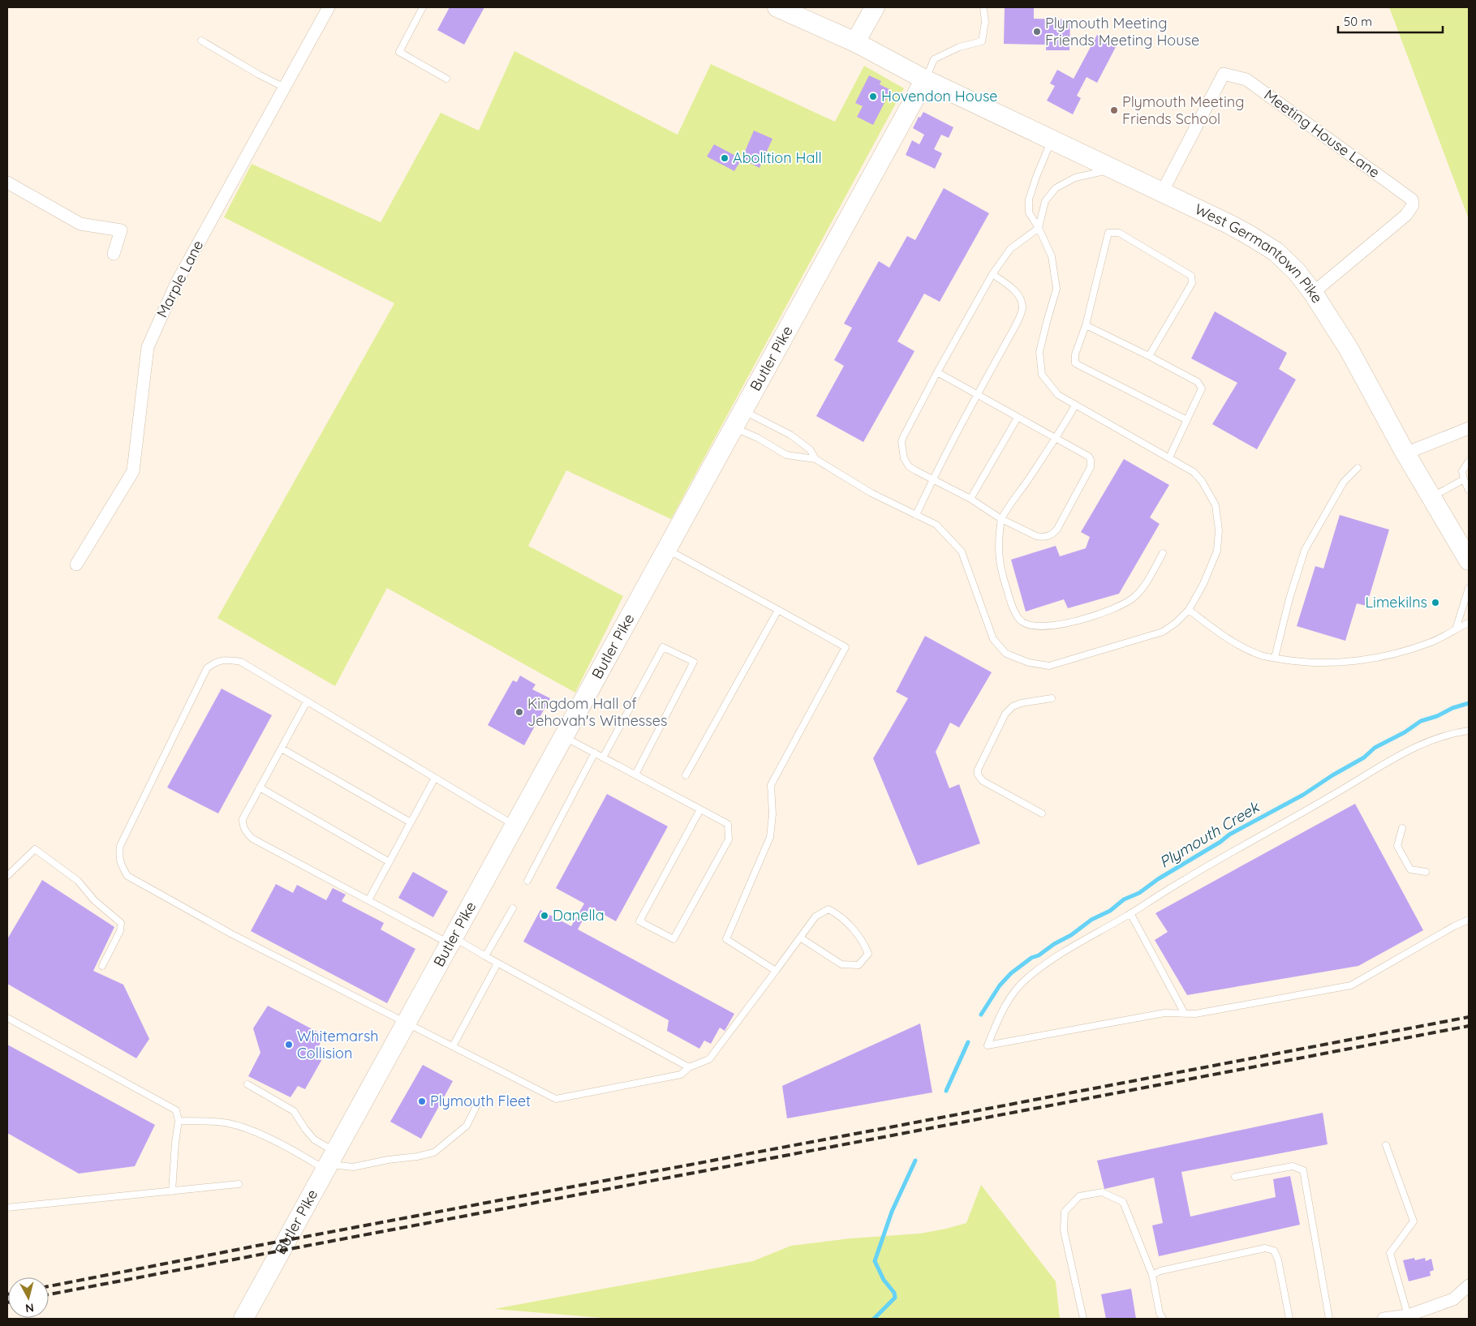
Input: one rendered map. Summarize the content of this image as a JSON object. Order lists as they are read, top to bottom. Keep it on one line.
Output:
{"streets":{"main road":["West Germantown Pike","Butler Pike"],"street":["Meeting House Lane","Marple Lane"]},"crossings":[["Meeting House Lane","West Germantown Pike"],["West Germantown Pike","Butler Pike"]],"water":["Plymouth Creek"],"places":["Plymouth Meeting Friends Meeting House","Hovendon House","Plymouth Meeting Friends School","Abolition Hall","Limekilns","Kingdom Hall of Jehovah's Witnesses","Danella","Whitemarsh Collision","Plymouth Fleet"],"scale_bar":"50 m","north":"bottom"}
